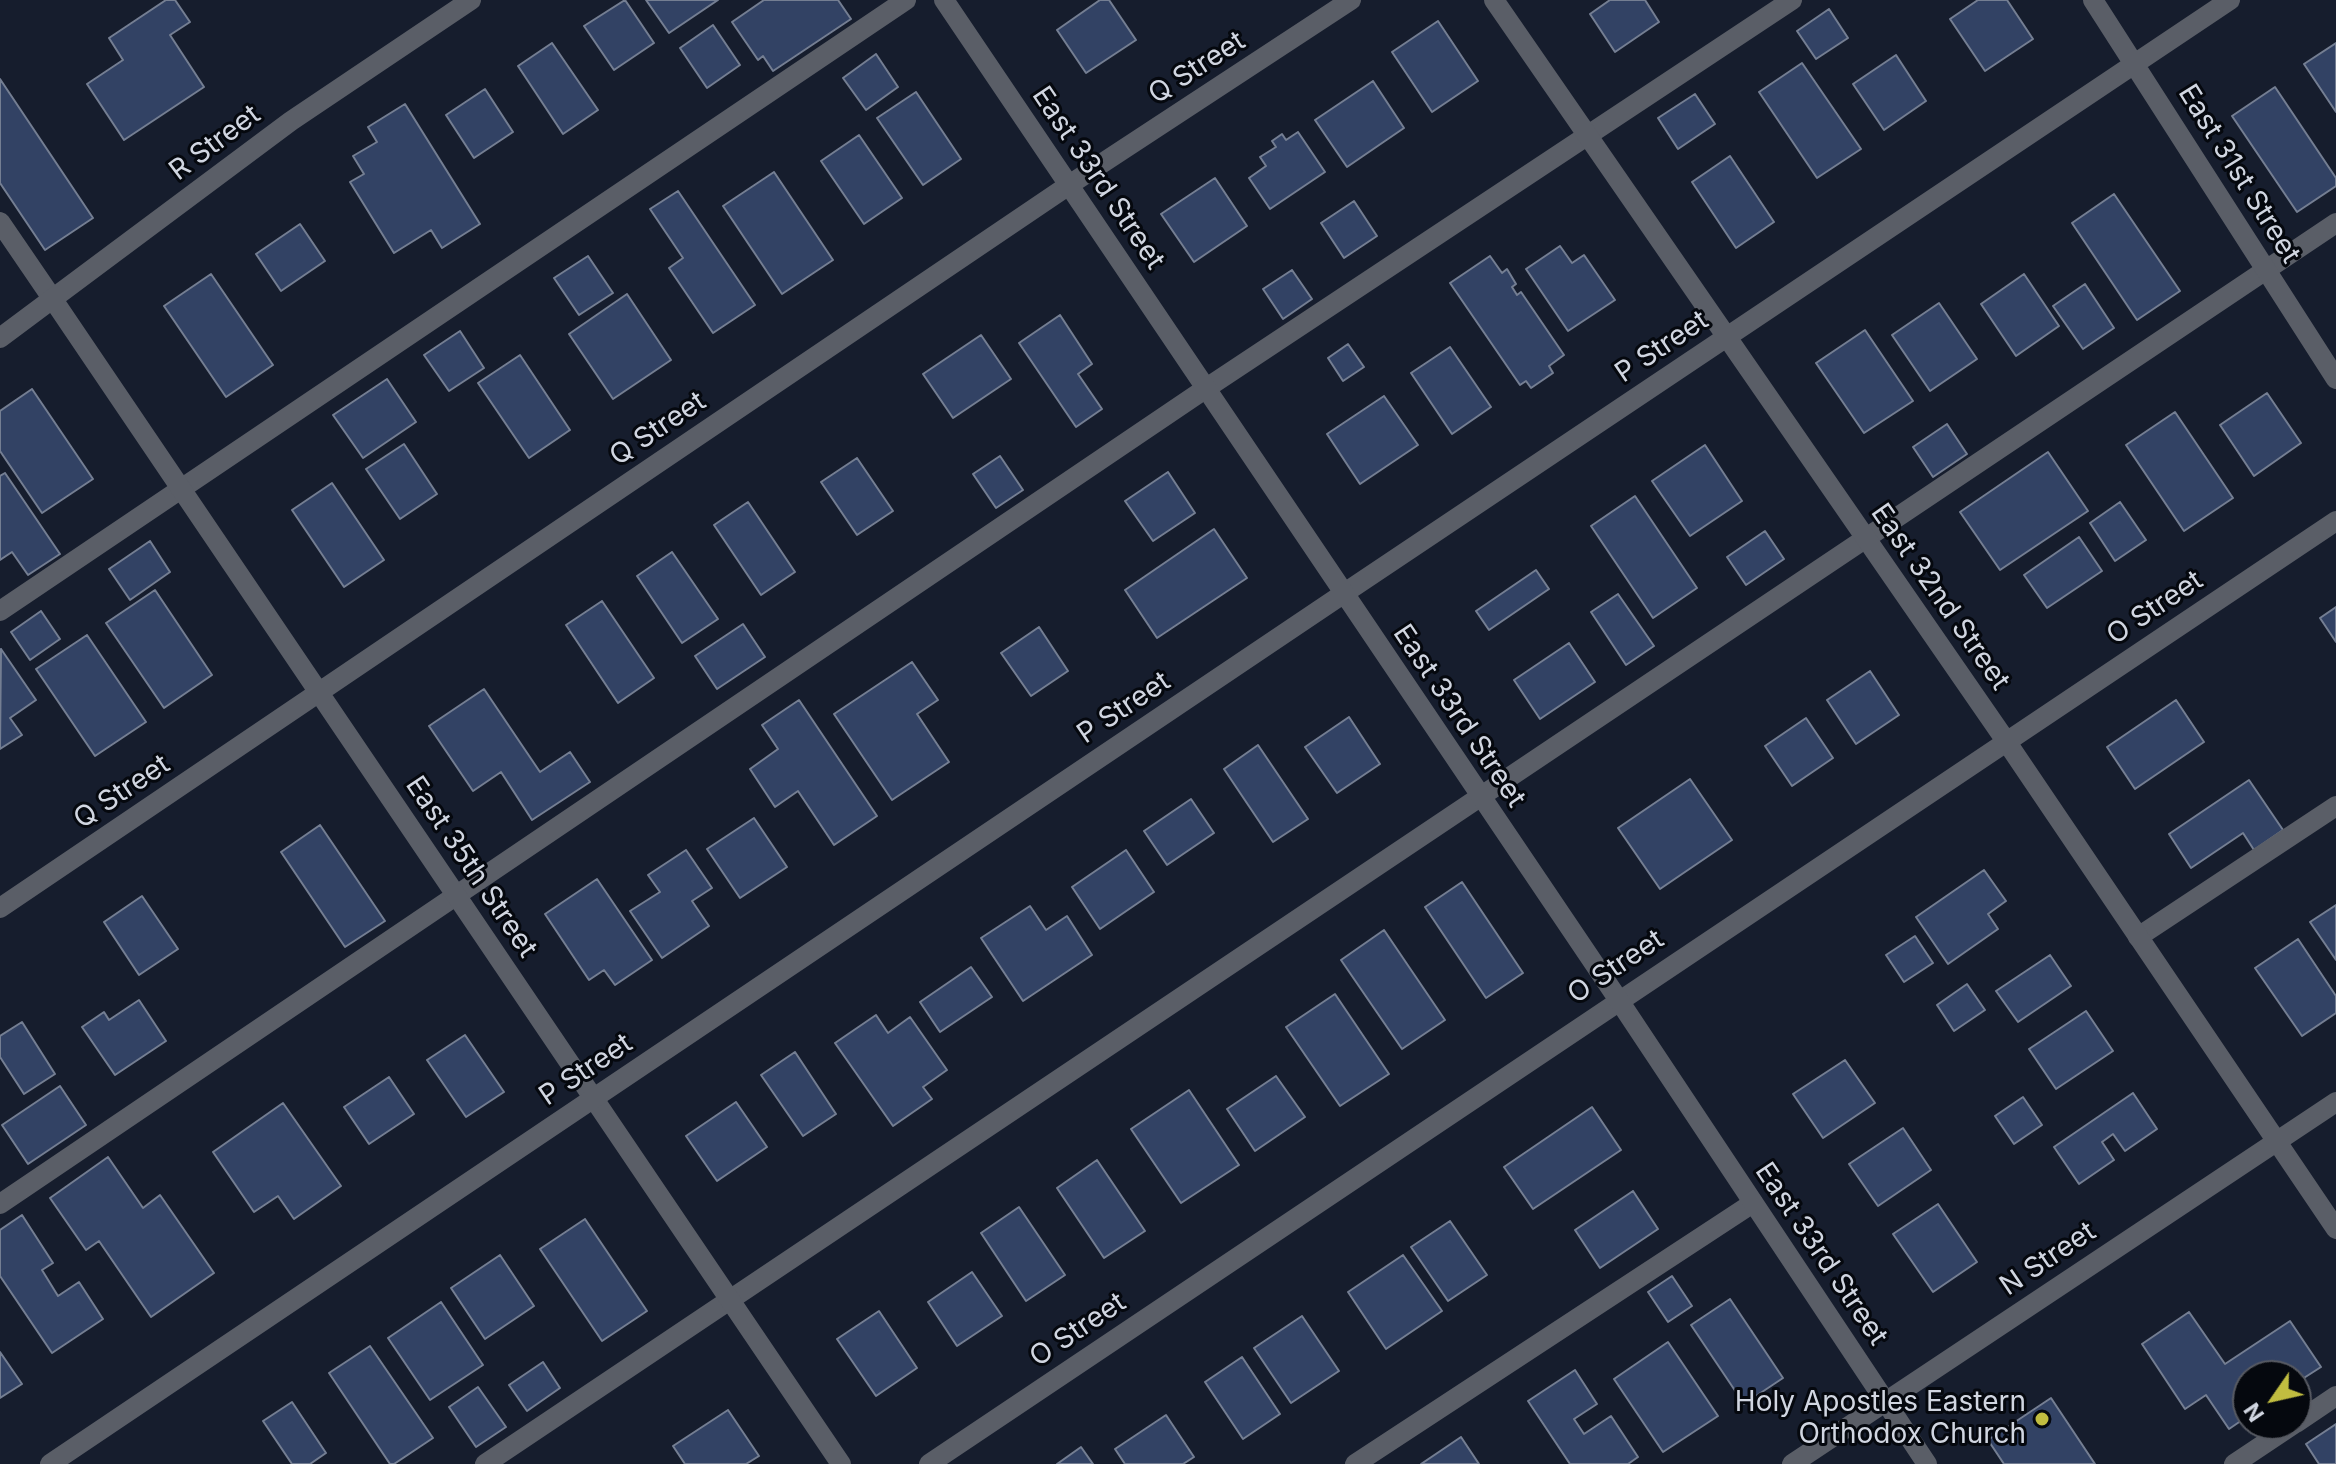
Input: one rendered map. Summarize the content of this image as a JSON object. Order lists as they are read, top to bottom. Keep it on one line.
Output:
{"streets":{"street":["Q Street","R Street","East 31st Street","East 33rd Street","P Street","East 32nd Street","O Street","East 35th Street","N Street"]},"crossings":[["Q Street","East 33rd Street"],["Q Street","East 35th Street"],["R Street","East 35th Street"],["East 31st Street","P Street"],["East 33rd Street","P Street"],["East 33rd Street","O Street"],["East 33rd Street","N Street"],["P Street","East 32nd Street"],["P Street","East 35th Street"],["East 32nd Street","O Street"],["East 32nd Street","N Street"]],"places":["Holy Apostles Eastern Orthodox Church"],"north":"bottom left"}
